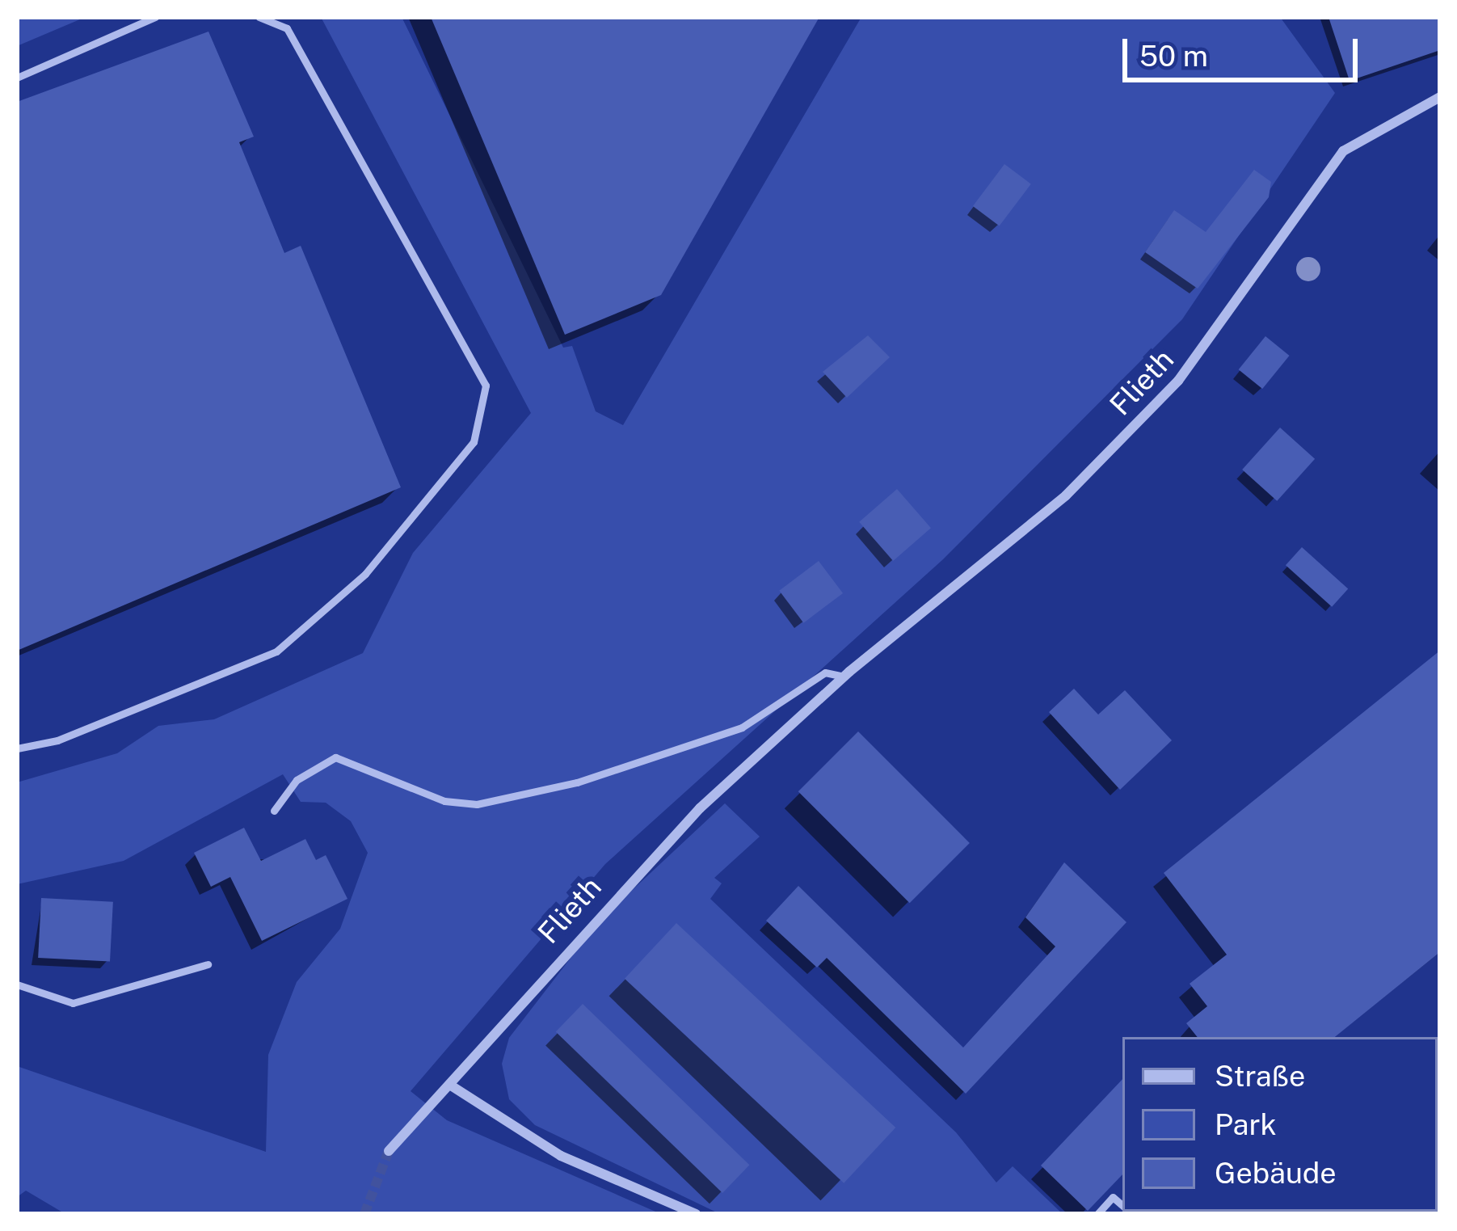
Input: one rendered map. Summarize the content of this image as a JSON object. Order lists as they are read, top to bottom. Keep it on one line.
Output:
{"streets":{"street":["Flieth"]},"legend":["Straße","Park","Gebäude"],"scale_bar":"50 m"}
